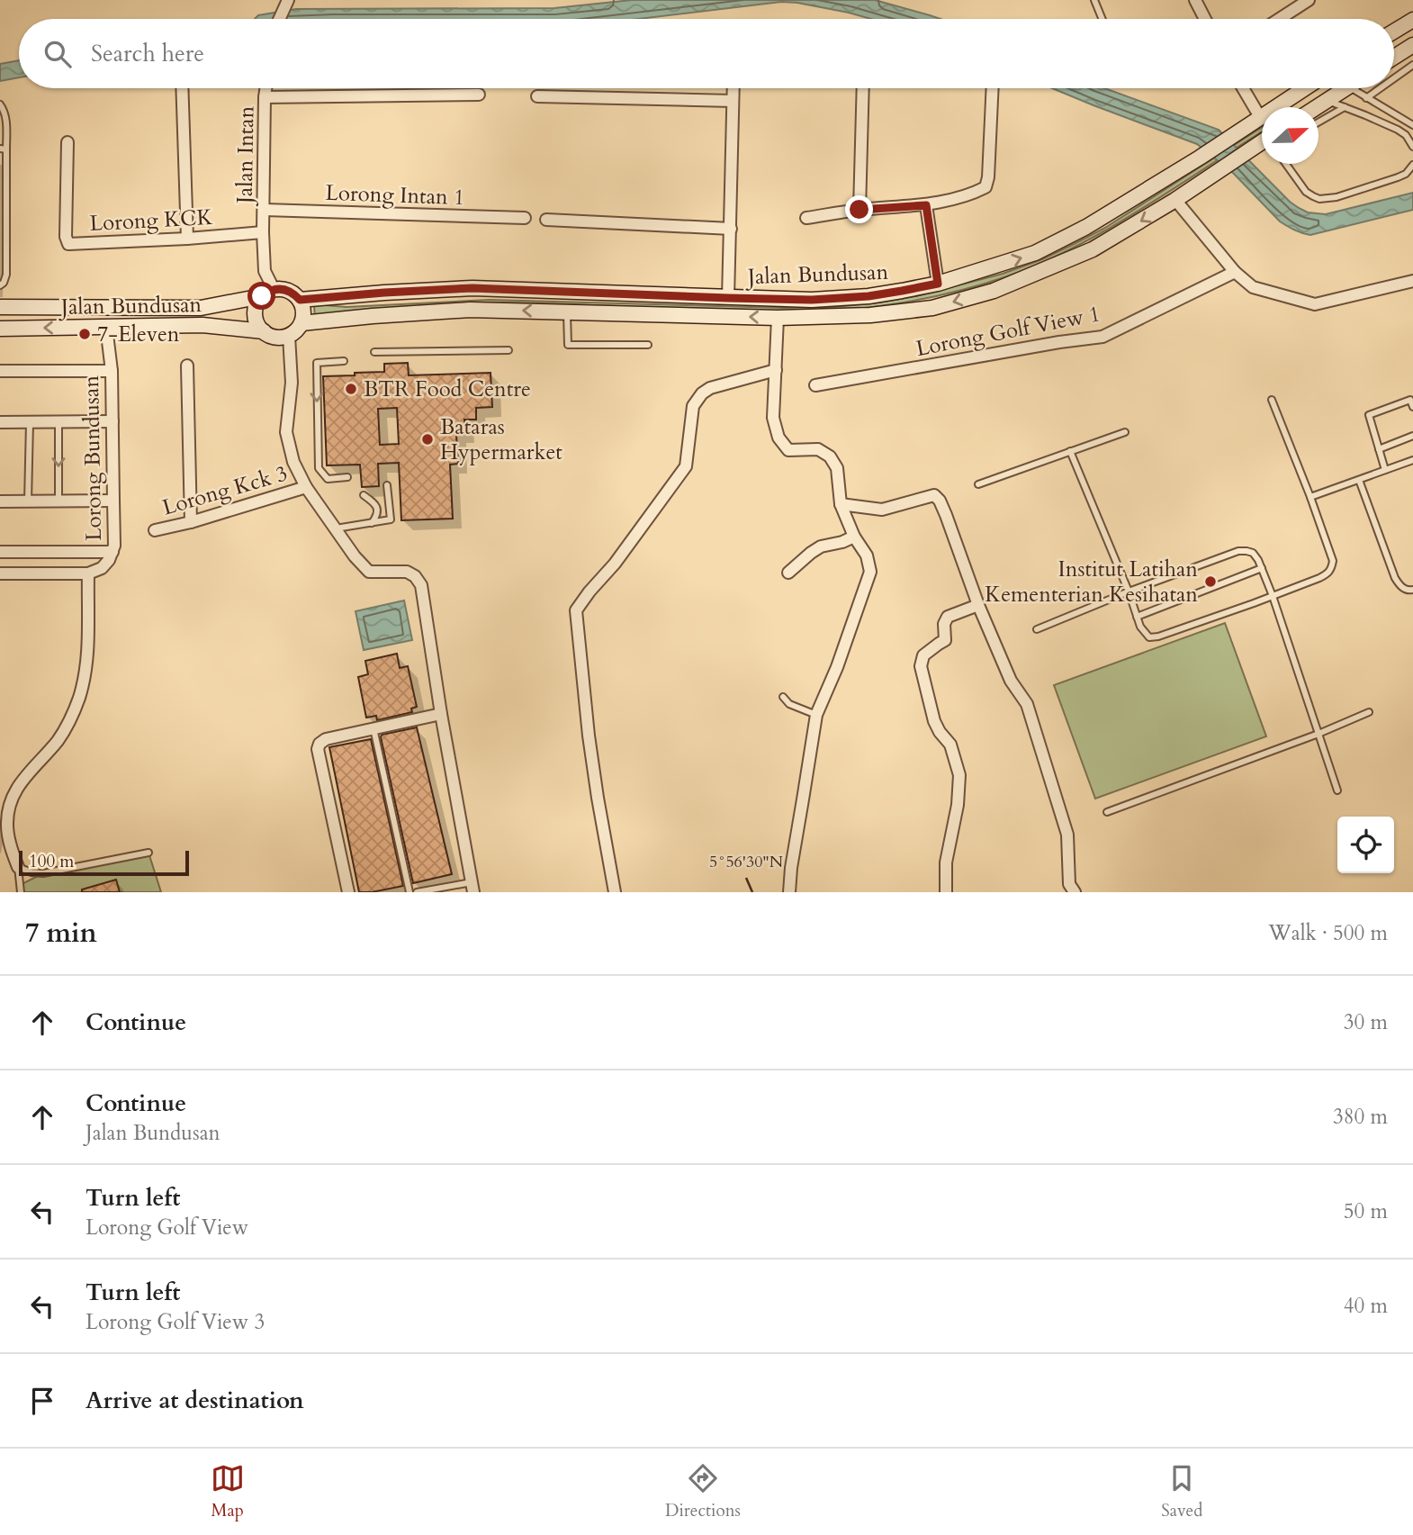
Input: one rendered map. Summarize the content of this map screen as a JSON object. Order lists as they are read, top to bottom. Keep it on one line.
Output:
{"streets":{"main road":["Jalan Bundusan"],"street":["Jalan Intan","Lorong Intan 1","Lorong KCK","Lorong Golf View 1","Lorong Bundusan","Lorong Kck 3"]},"crossings":[["Jalan Intan","Lorong Intan 1"],["Jalan Intan","Lorong KCK"],["Jalan Intan","Jalan Bundusan"],["Jalan Bundusan","Lorong Bundusan"]],"places":["7-Eleven","BTR Food Centre","Bataras Hypermarket","Institut Latihan Kementerian Kesihatan"],"scale_bar":"100 m","north":"right","page":{"search":"Search here","scale":"100 m","heading":["7 min","Walk · 500 m"],"list":[["Continue","30 m"],["Continue","Jalan Bundusan","380 m"],["Turn left","Lorong Golf View","50 m"],["Turn left","Lorong Golf View 3","40 m"],"Arrive at destination"],"nav":["Map","Directions","Saved"]},"coordinates":["5°56'30\"N"]}
